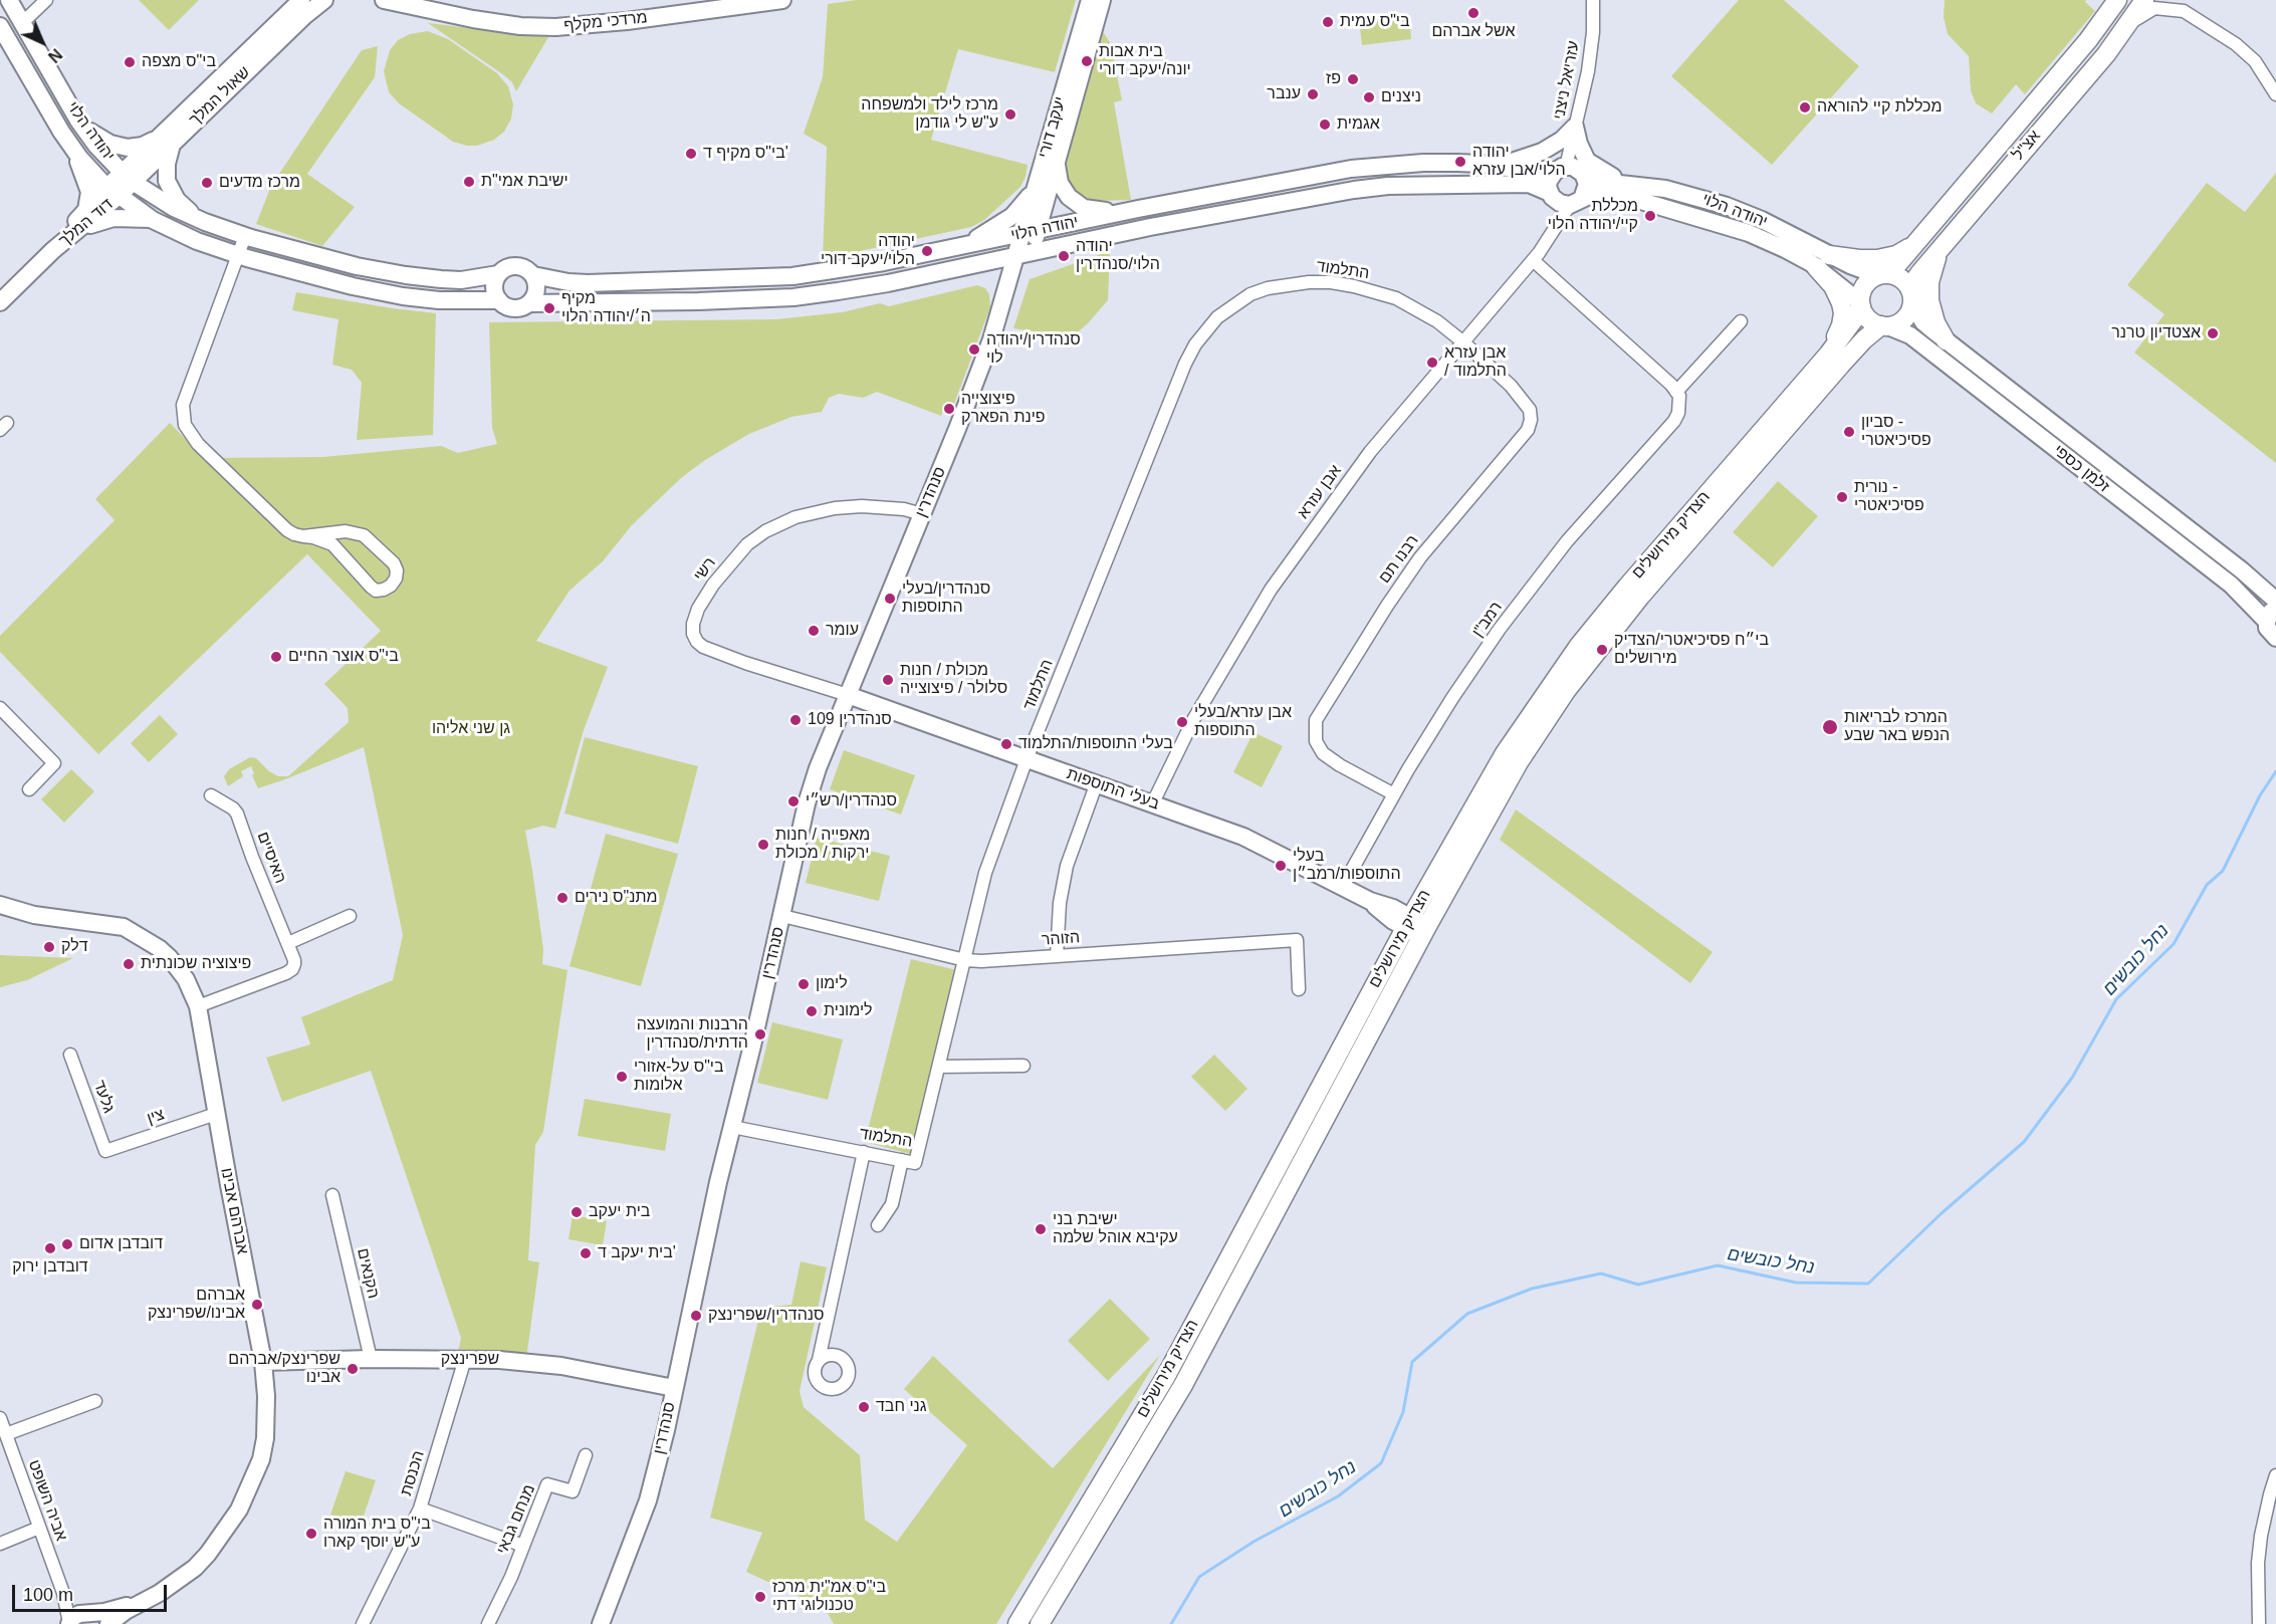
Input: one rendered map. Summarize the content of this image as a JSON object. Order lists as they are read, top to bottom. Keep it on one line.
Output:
{"streets":{"main road":["אצ\"ל","הצדיק מירושלים"],"street":["מרדכי מקלף","עזריאל ניצני","שאול המלך","יעקב דורי","יהודה הלוי","דוד המלך","התלמוד","זלמן כספי","סנהדרין","אבן עזרא","רבנו תם","רשי","רמב\"ן","בעלי התוספות","האיסיים","הזוהר","גלעד","צין","אברהם אבינו","הקנאים","שפרינצק","הכנסת","אביה השופט","מנחם גבאי"]},"crossings":[["עזריאל ניצני","יהודה הלוי"],["עזריאל ניצני","אבן עזרא"],["שאול המלך","יהודה הלוי"],["שאול המלך","דוד המלך"],["יעקב דורי","יהודה הלוי"],["יעקב דורי","סנהדרין"],["יהודה הלוי","אצ\"ל"],["יהודה הלוי","דוד המלך"],["יהודה הלוי","זלמן כספי"],["יהודה הלוי","סנהדרין"],["יהודה הלוי","אבן עזרא"],["יהודה הלוי","הצדיק מירושלים"],["אצ\"ל","זלמן כספי"],["אצ\"ל","הצדיק מירושלים"],["התלמוד","סנהדרין"],["התלמוד","אבן עזרא"],["התלמוד","רבנו תם"],["התלמוד","בעלי התוספות"],["התלמוד","הזוהר"],["זלמן כספי","הצדיק מירושלים"],["סנהדרין","רשי"],["סנהדרין","בעלי התוספות"],["סנהדרין","הזוהר"],["סנהדרין","שפרינצק"],["אבן עזרא","רבנו תם"],["אבן עזרא","בעלי התוספות"],["הצדיק מירושלים","בעלי התוספות"],["רבנו תם","רמב\"ן"],["רשי","בעלי התוספות"],["רמב\"ן","בעלי התוספות"],["האיסיים","אברהם אבינו"],["גלעד","צין"],["צין","אברהם אבינו"],["אברהם אבינו","שפרינצק"],["אברהם אבינו","אביה השופט"],["הקנאים","שפרינצק"],["שפרינצק","הכנסת"]],"water":["נחל כובשים"],"parks":["גן שני אליהו"],"places":["אשל אברהם","בי\"ס עמית","בית אבות יונה/יעקב דורי","בי\"ס מצפה","פז","ענבר","ניצנים","מכללת קיי להוראה","מרכז לילד ולמשפחה ע\"ש לי גודמן","אגמית","בי\"ס מקיף ד'","יהודה הלוי/אבן עזרא","ישיבת אמי\"ת","מרכז מדעים","מכללת קיי/יהודה הלוי","יהודה הלוי/יעקב דורי","יהודה הלוי/סנהדרין","מקיף ה׳/יהודה הלוי","אצטדיון טרנר","סנהדרין/יהודה לוי","אבן עזרא / התלמוד","פיצוצייה פינת הפארק","סביון - פסיכיאטרי","נורית - פסיכיאטרי","סנהדרין/בעלי התוספות","עומר","בי״ח פסיכיאטרי/הצדיק מירושלים","בי\"ס אוצר החיים","מכולת / חנות סלולר / פיצוצייה","סנהדרין 109","אבן עזרא/בעלי התוספות","המרכז לבריאות הנפש באר שבע","בעלי התוספות/התלמוד","סנהדרין/רש״י","מאפייה / חנות ירקות / מכולת","בעלי התוספות/רמב״ן","מתנ\"ס נירים","דלק","פיצוציה שכונתית","לימון","לימונית","הרבנות והמועצה הדתית/סנהדרין","בי\"ס על-אזורי אלומות","בית יעקב","ישיבת בני עקיבא אוהל שלמה","דובדבן אדום","דובדבן ירוק","בית יעקב ד'","אברהם אבינו/שפרינצק","סנהדרין/שפרינצק","שפרינצק/אברהם אבינו","גני חבד","בי\"ס בית המורה ע\"ש יוסף קארו","בי\"ס אמ\"ית מרכז טכנולוגי דתי"],"scale_bar":"100 m","north":"bottom right"}
